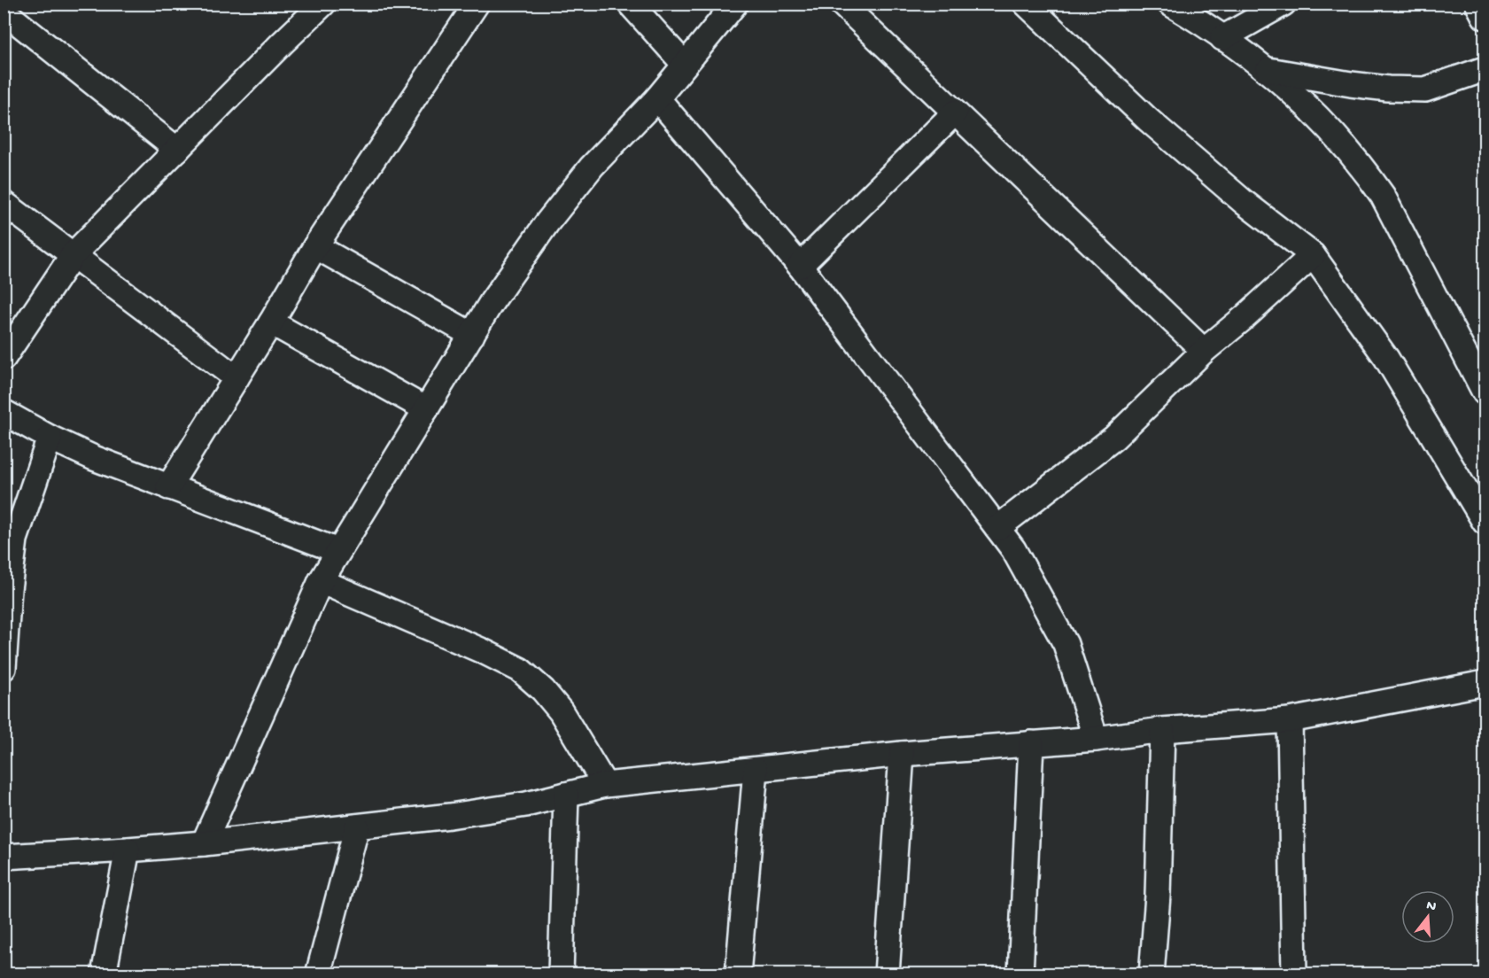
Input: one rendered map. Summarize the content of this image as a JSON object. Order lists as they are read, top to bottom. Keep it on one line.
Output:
{"north":"top"}
